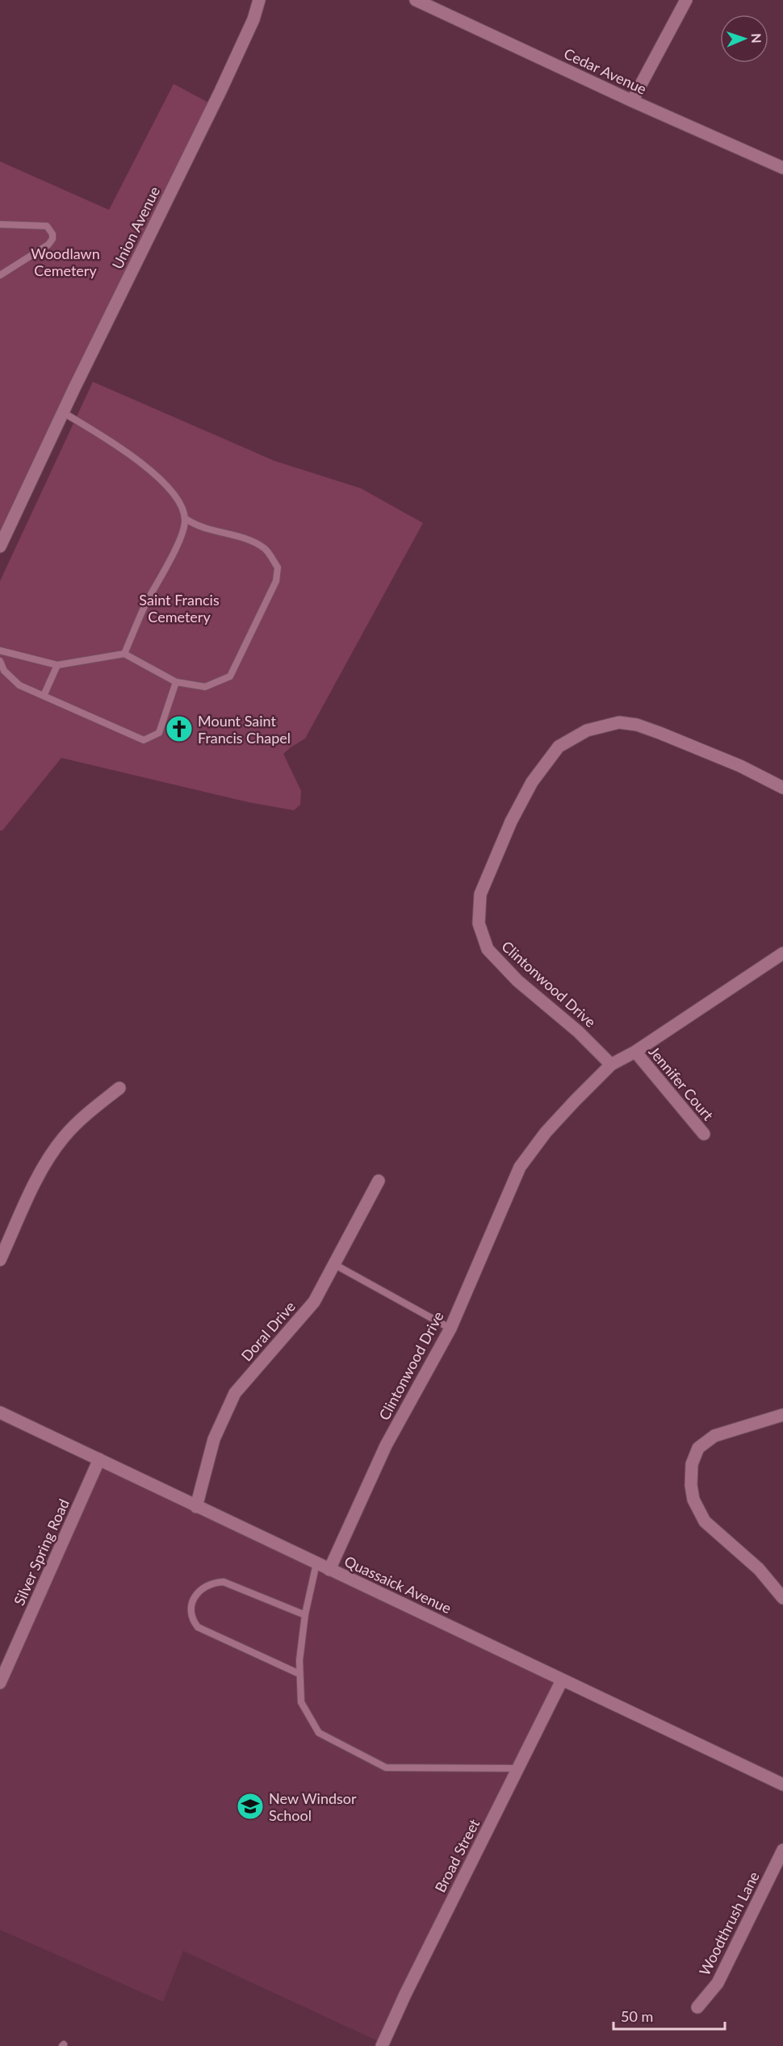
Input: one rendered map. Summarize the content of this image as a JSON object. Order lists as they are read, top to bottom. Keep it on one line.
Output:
{"streets":{"street":["Cedar Avenue","Union Avenue","Clintonwood Drive","Jennifer Court","Doral Drive","Silver Spring Road","Quassaick Avenue","Broad Street","Woodthrush Lane"]},"crossings":[["Clintonwood Drive","Jennifer Court"],["Clintonwood Drive","Quassaick Avenue"],["Doral Drive","Quassaick Avenue"],["Silver Spring Road","Quassaick Avenue"],["Quassaick Avenue","Broad Street"]],"parks":["Woodlawn Cemetery","Saint Francis Cemetery"],"places":{"church":["Mount Saint Francis Chapel"],"school or university":["New Windsor School"]},"scale_bar":"50 m","north":"right"}
